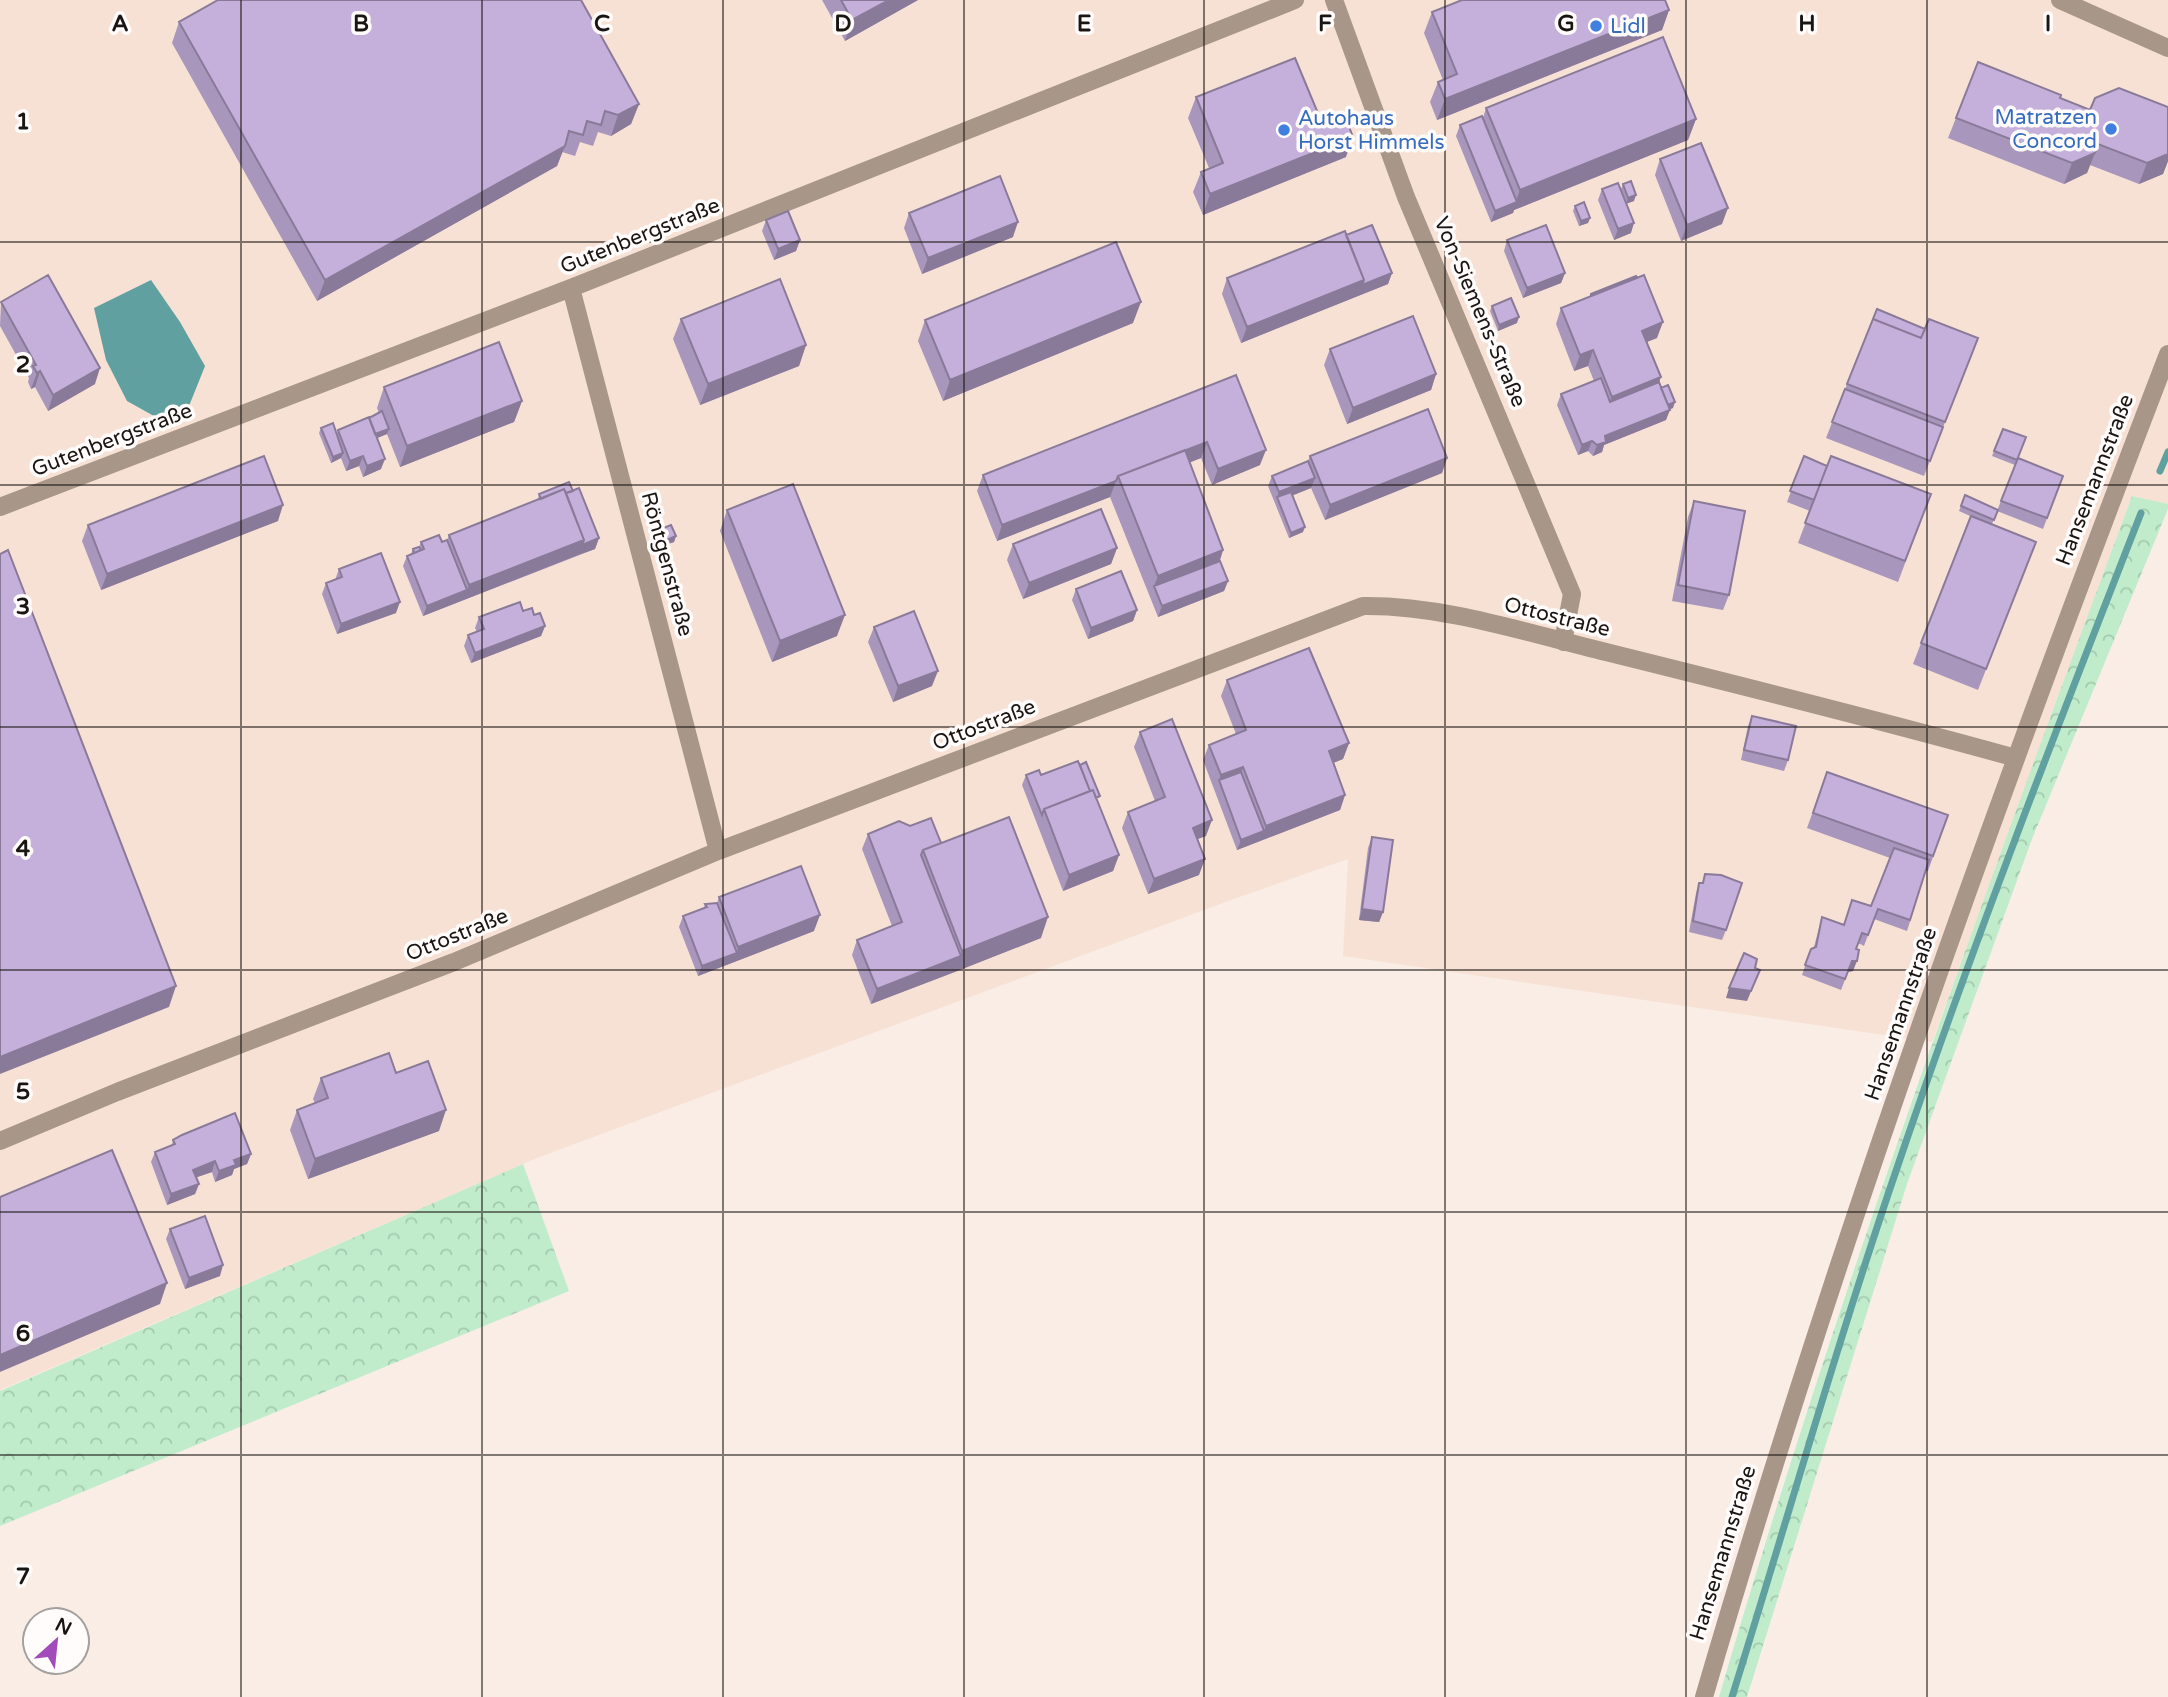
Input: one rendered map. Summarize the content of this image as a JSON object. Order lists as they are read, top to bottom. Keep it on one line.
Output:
{"streets":{"street":["Gutenbergstraße","Von-Siemens-Straße","Hansemannstraße","Röntgenstraße","Ottostraße"]},"crossings":[["Gutenbergstraße","Röntgenstraße"],["Von-Siemens-Straße","Ottostraße"],["Hansemannstraße","Ottostraße"],["Röntgenstraße","Ottostraße"]],"places":["Lidl","Matratzen Concord","Autohaus Horst Himmels"],"north":"top right","grid":{"columns":["A","B","C","D","E","F","G","H","I"],"rows":["1","2","3","4","5","6","7"]}}
